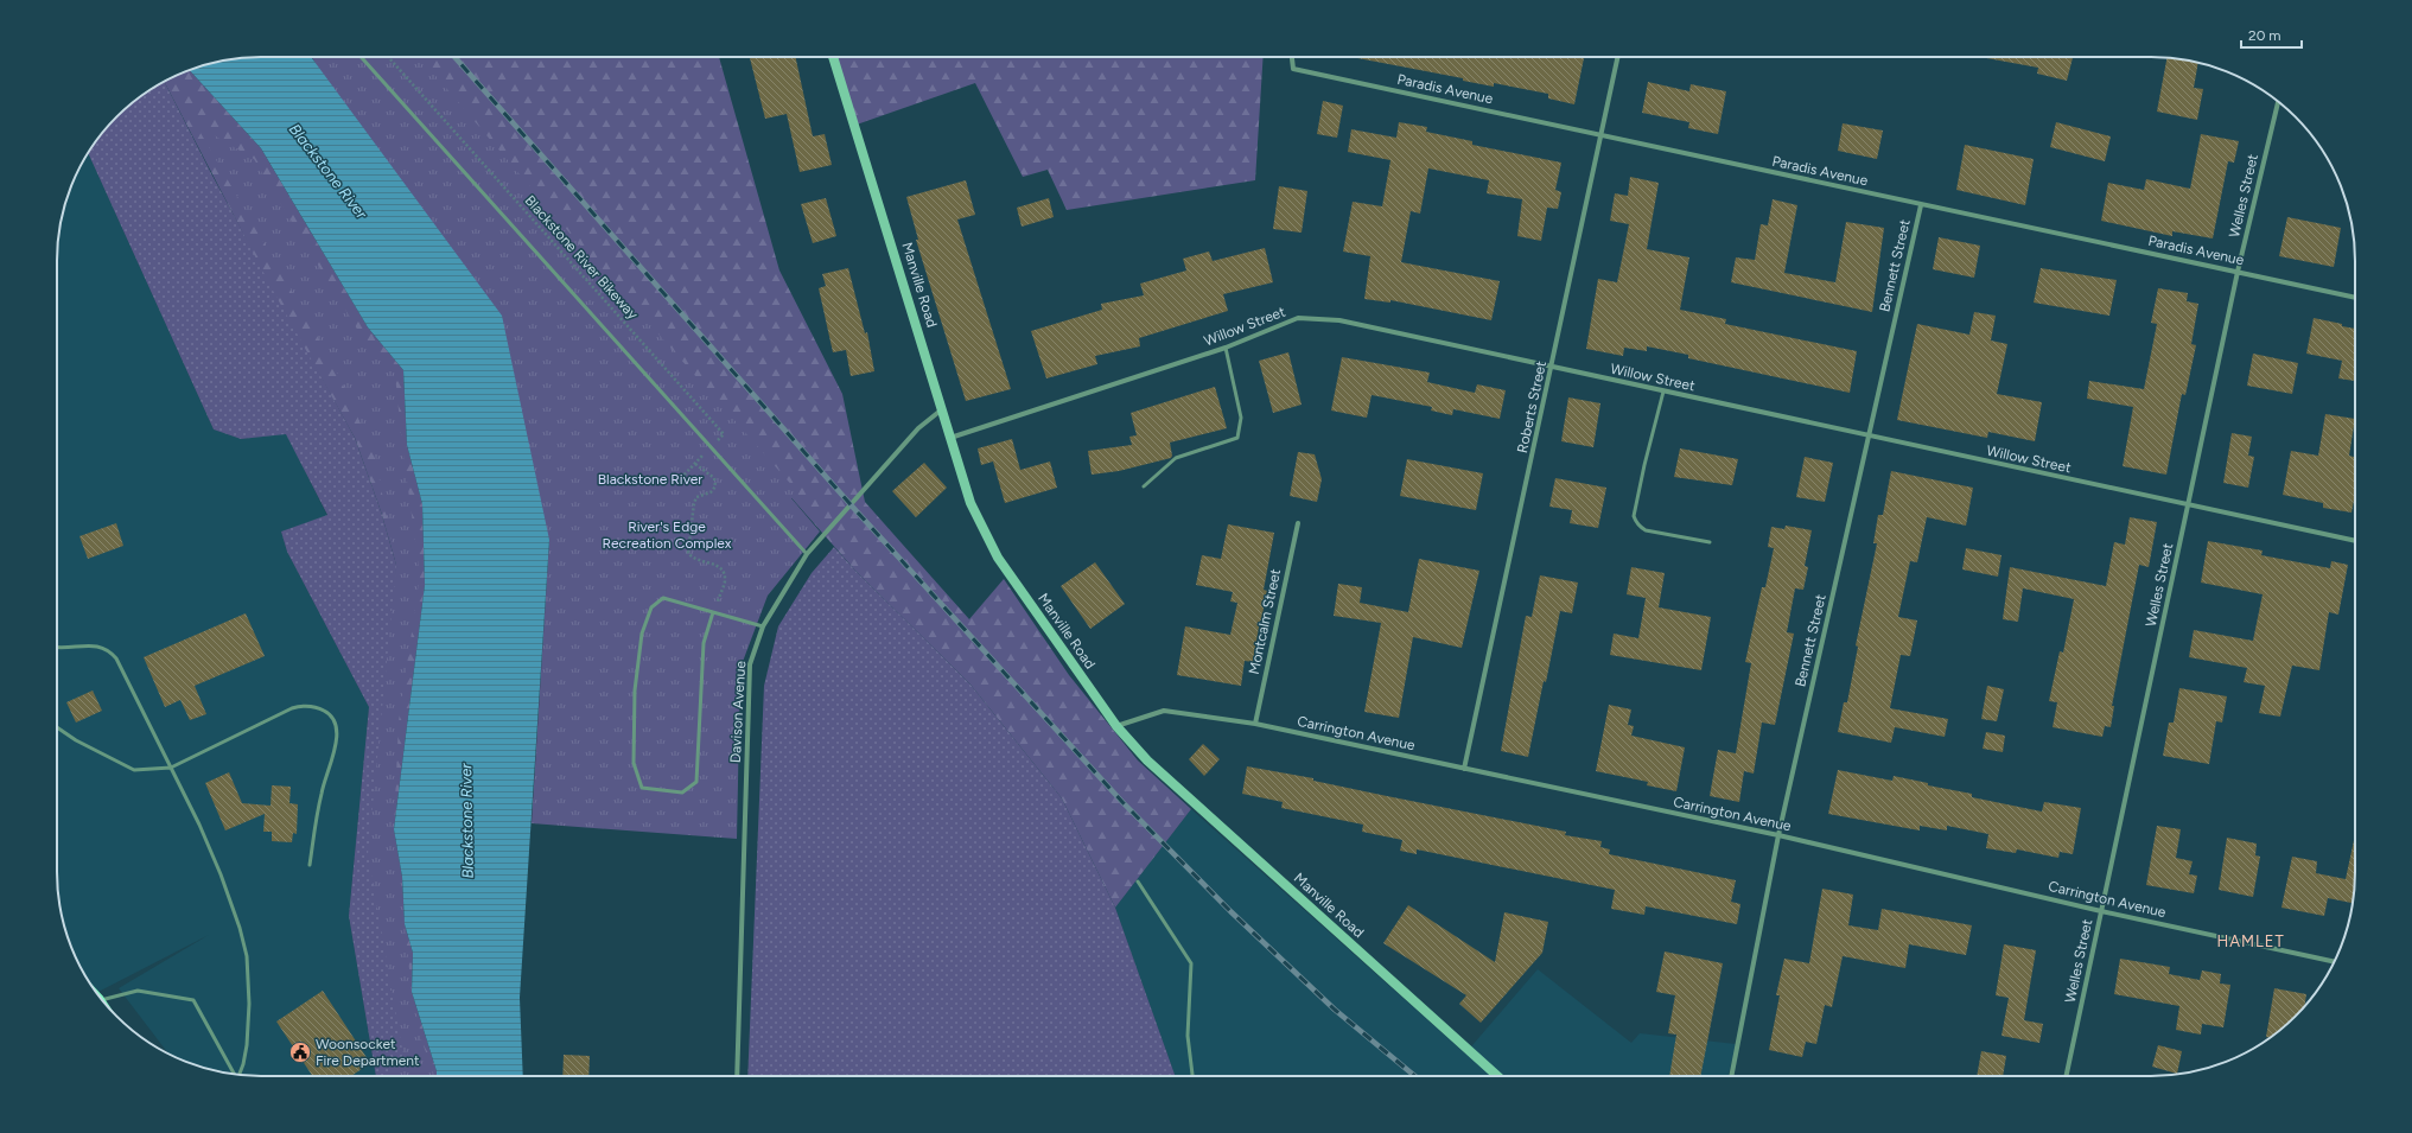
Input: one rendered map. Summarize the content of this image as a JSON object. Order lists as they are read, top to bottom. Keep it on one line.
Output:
{"streets":{"main road":["Manville Road"],"street":["Paradis Avenue","Welles Street","Bennett Street","Willow Street","Roberts Street","Montcalm Street","Davison Avenue","Carrington Avenue"],"path":["Blackstone River Bikeway"]},"crossings":[["Paradis Avenue","Welles Street"],["Paradis Avenue","Bennett Street"],["Paradis Avenue","Roberts Street"],["Welles Street","Willow Street"],["Welles Street","Carrington Avenue"],["Bennett Street","Willow Street"],["Bennett Street","Carrington Avenue"],["Manville Road","Willow Street"],["Manville Road","Davison Avenue"],["Manville Road","Carrington Avenue"],["Willow Street","Roberts Street"],["Roberts Street","Carrington Avenue"],["Montcalm Street","Carrington Avenue"]],"districts":["HAMLET"],"water":["Blackstone River"],"parks":["Blackstone River","River's Edge Recreation Complex"],"places":{"public building":["Woonsocket Fire Department"]},"scale_bar":"20 m"}
